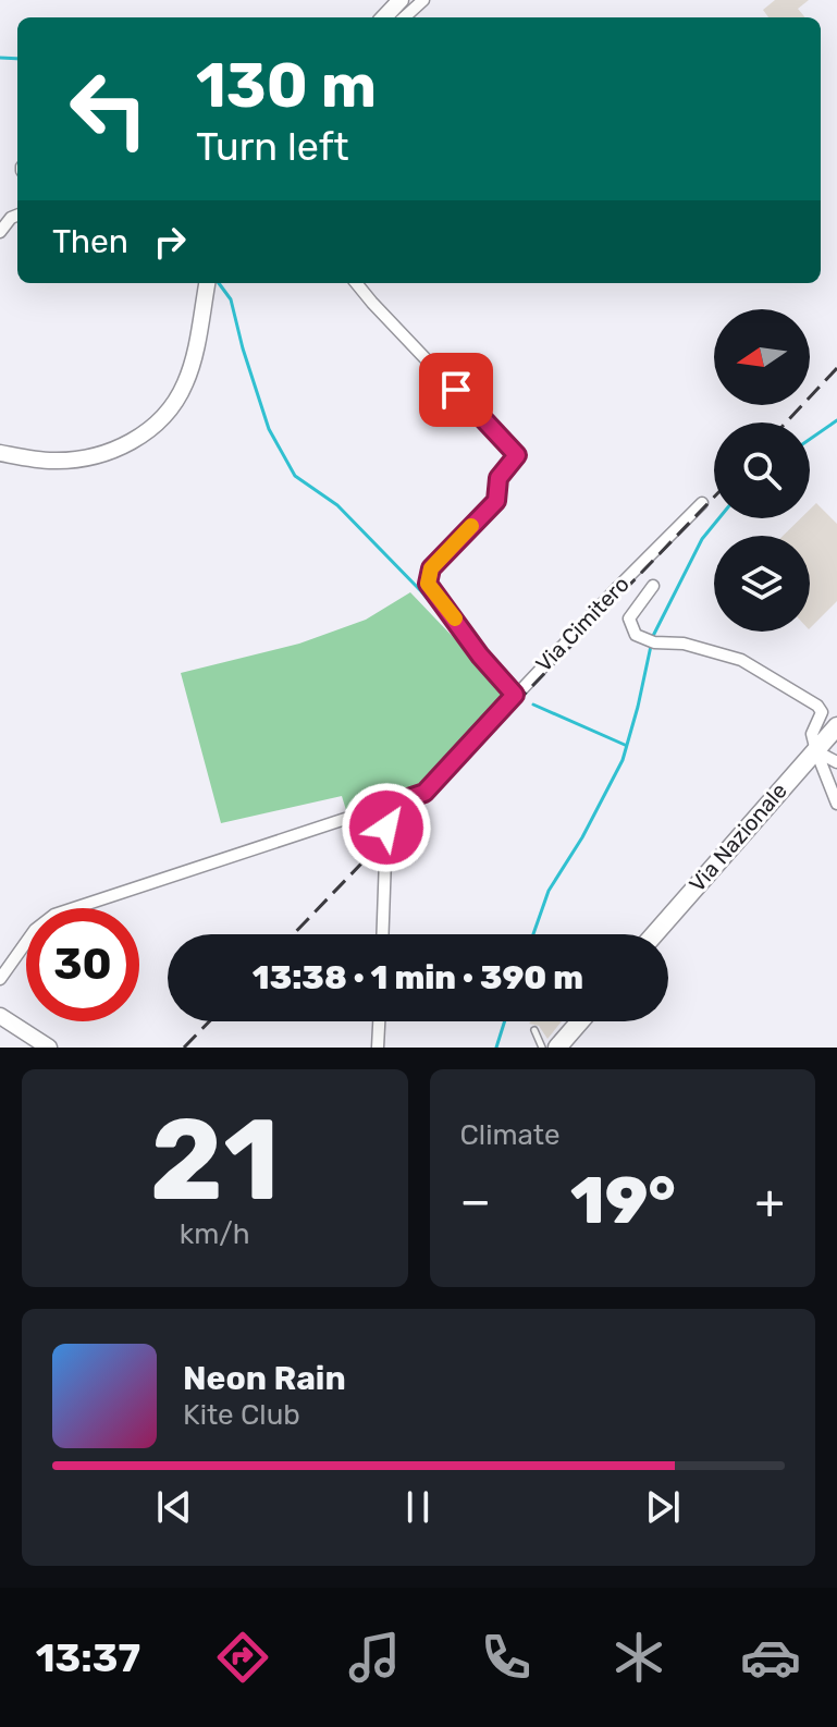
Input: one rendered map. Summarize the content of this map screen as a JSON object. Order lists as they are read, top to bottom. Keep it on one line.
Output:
{"streets":{"main road":["Via Nazionale"],"street":["Via Cimitero"]},"north":"left","page":{"turn":["130 m","Turn left"],"then":"Then","limit":"30","trip":"13:38 · 1 min · 390 m","tile":[["21","km/h"],"Climate"],"heat":["−","19°","+"],"song":["Neon Rain","Kite Club"],"tabs":"13:37"}}
